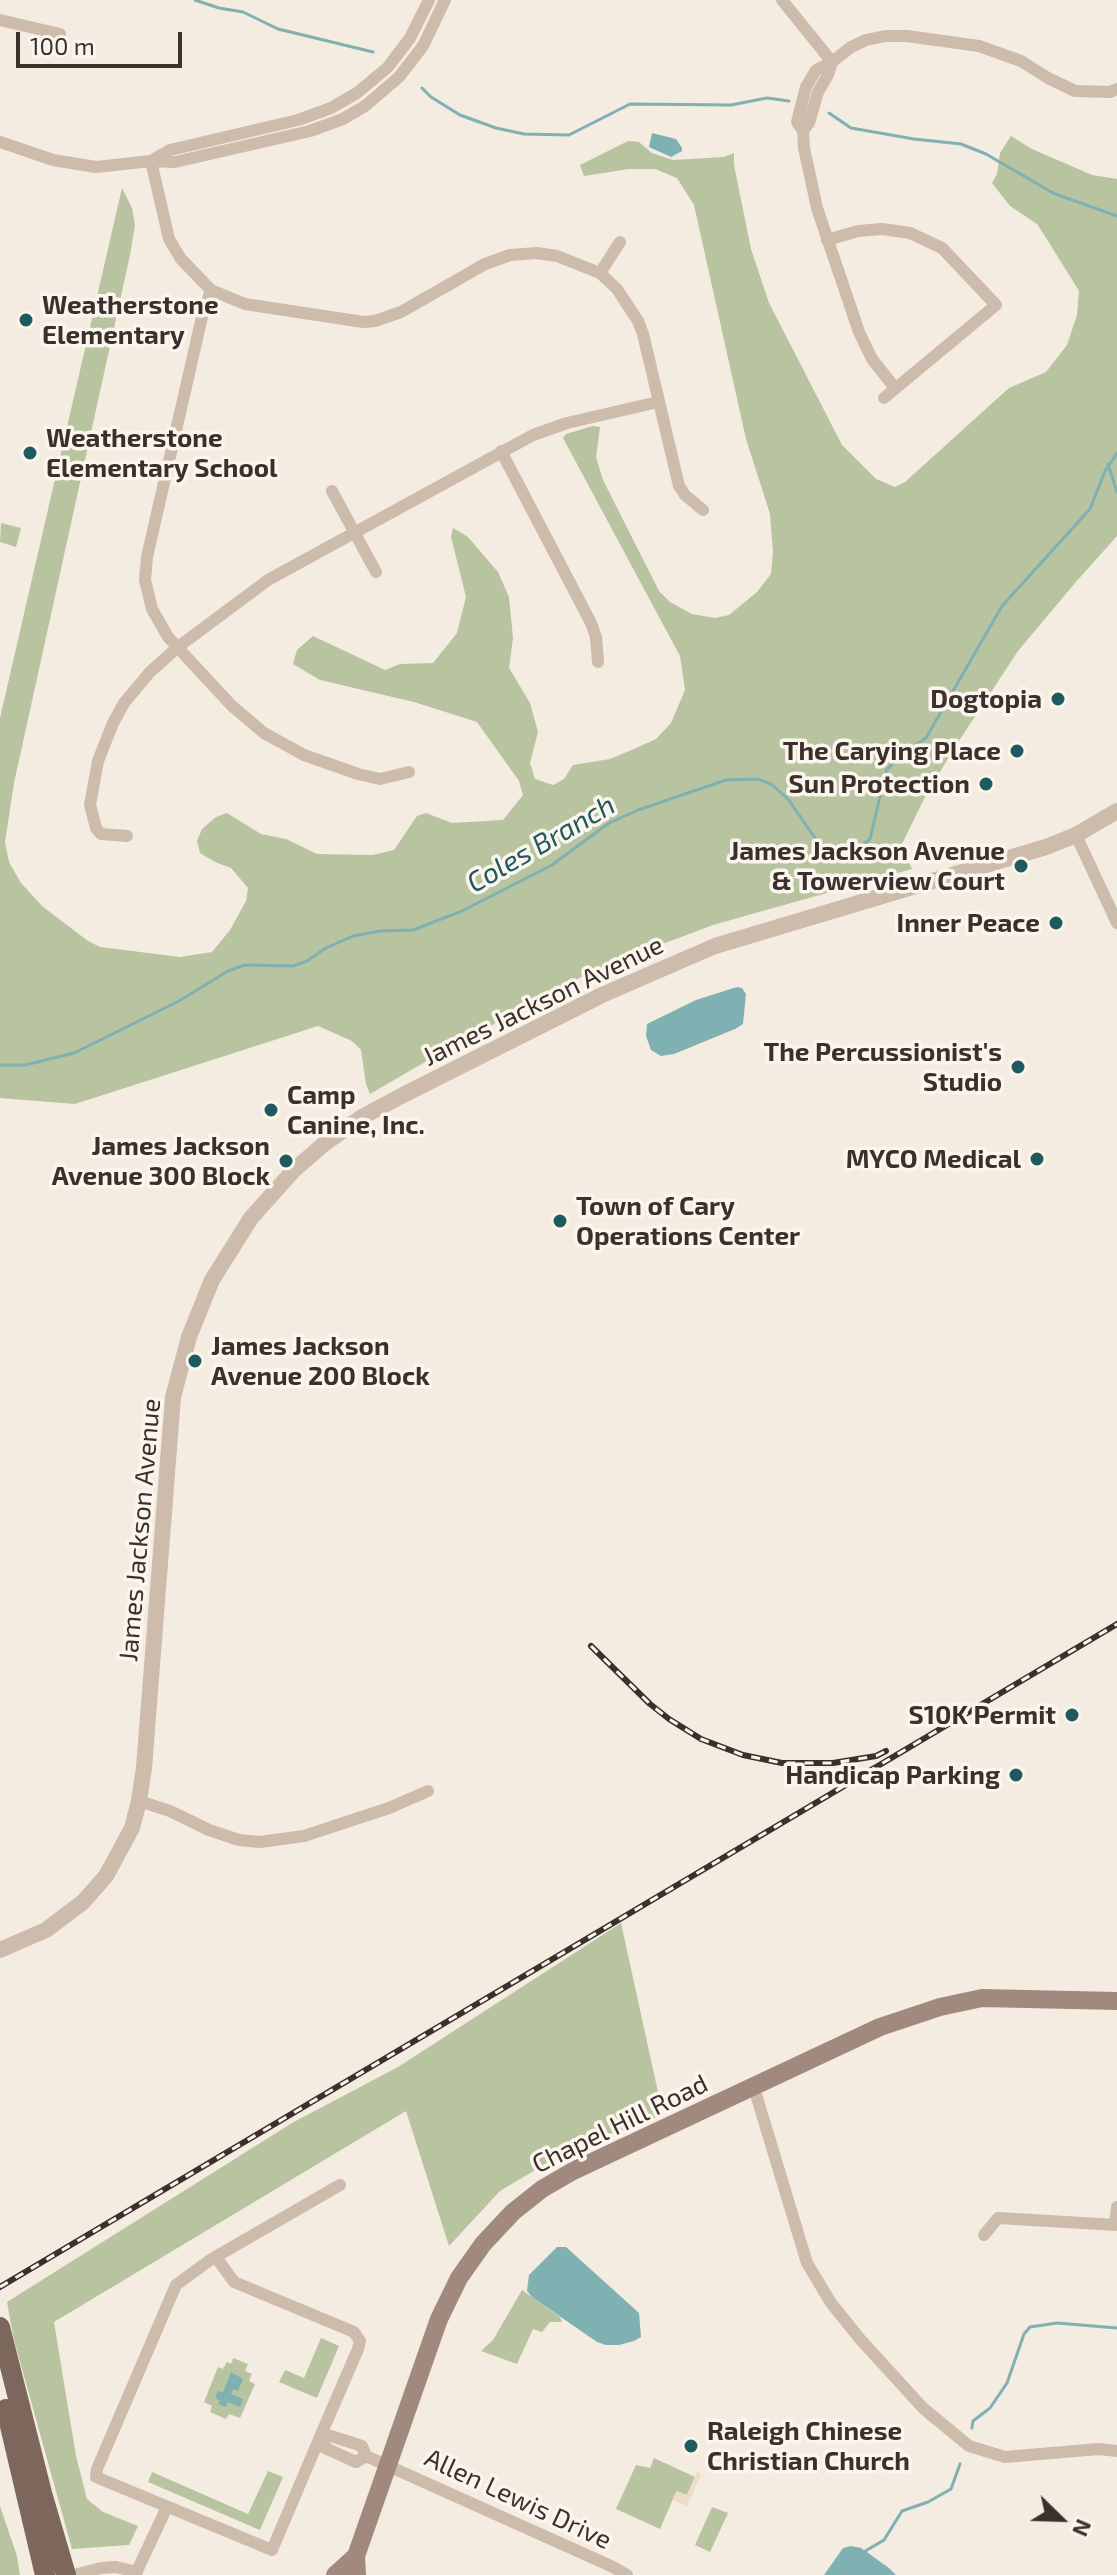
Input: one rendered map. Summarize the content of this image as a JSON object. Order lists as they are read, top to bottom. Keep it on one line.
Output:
{"streets":{"main road":["Chapel Hill Road"],"street":["James Jackson Avenue","Allen Lewis Drive"]},"crossings":[["Chapel Hill Road","Allen Lewis Drive"]],"water":["Coles Branch"],"places":["Weatherstone Elementary","Weatherstone Elementary School","Dogtopia","The Carying Place","Sun Protection","James Jackson Avenue & Towerview Court","Inner Peace","The Percussionist's Studio","Camp Canine, Inc.","MYCO Medical","James Jackson Avenue 300 Block","Town of Cary Operations Center","James Jackson Avenue 200 Block","S10K Permit","Handicap Parking","Raleigh Chinese Christian Church"],"scale_bar":"100 m","north":"bottom right"}
